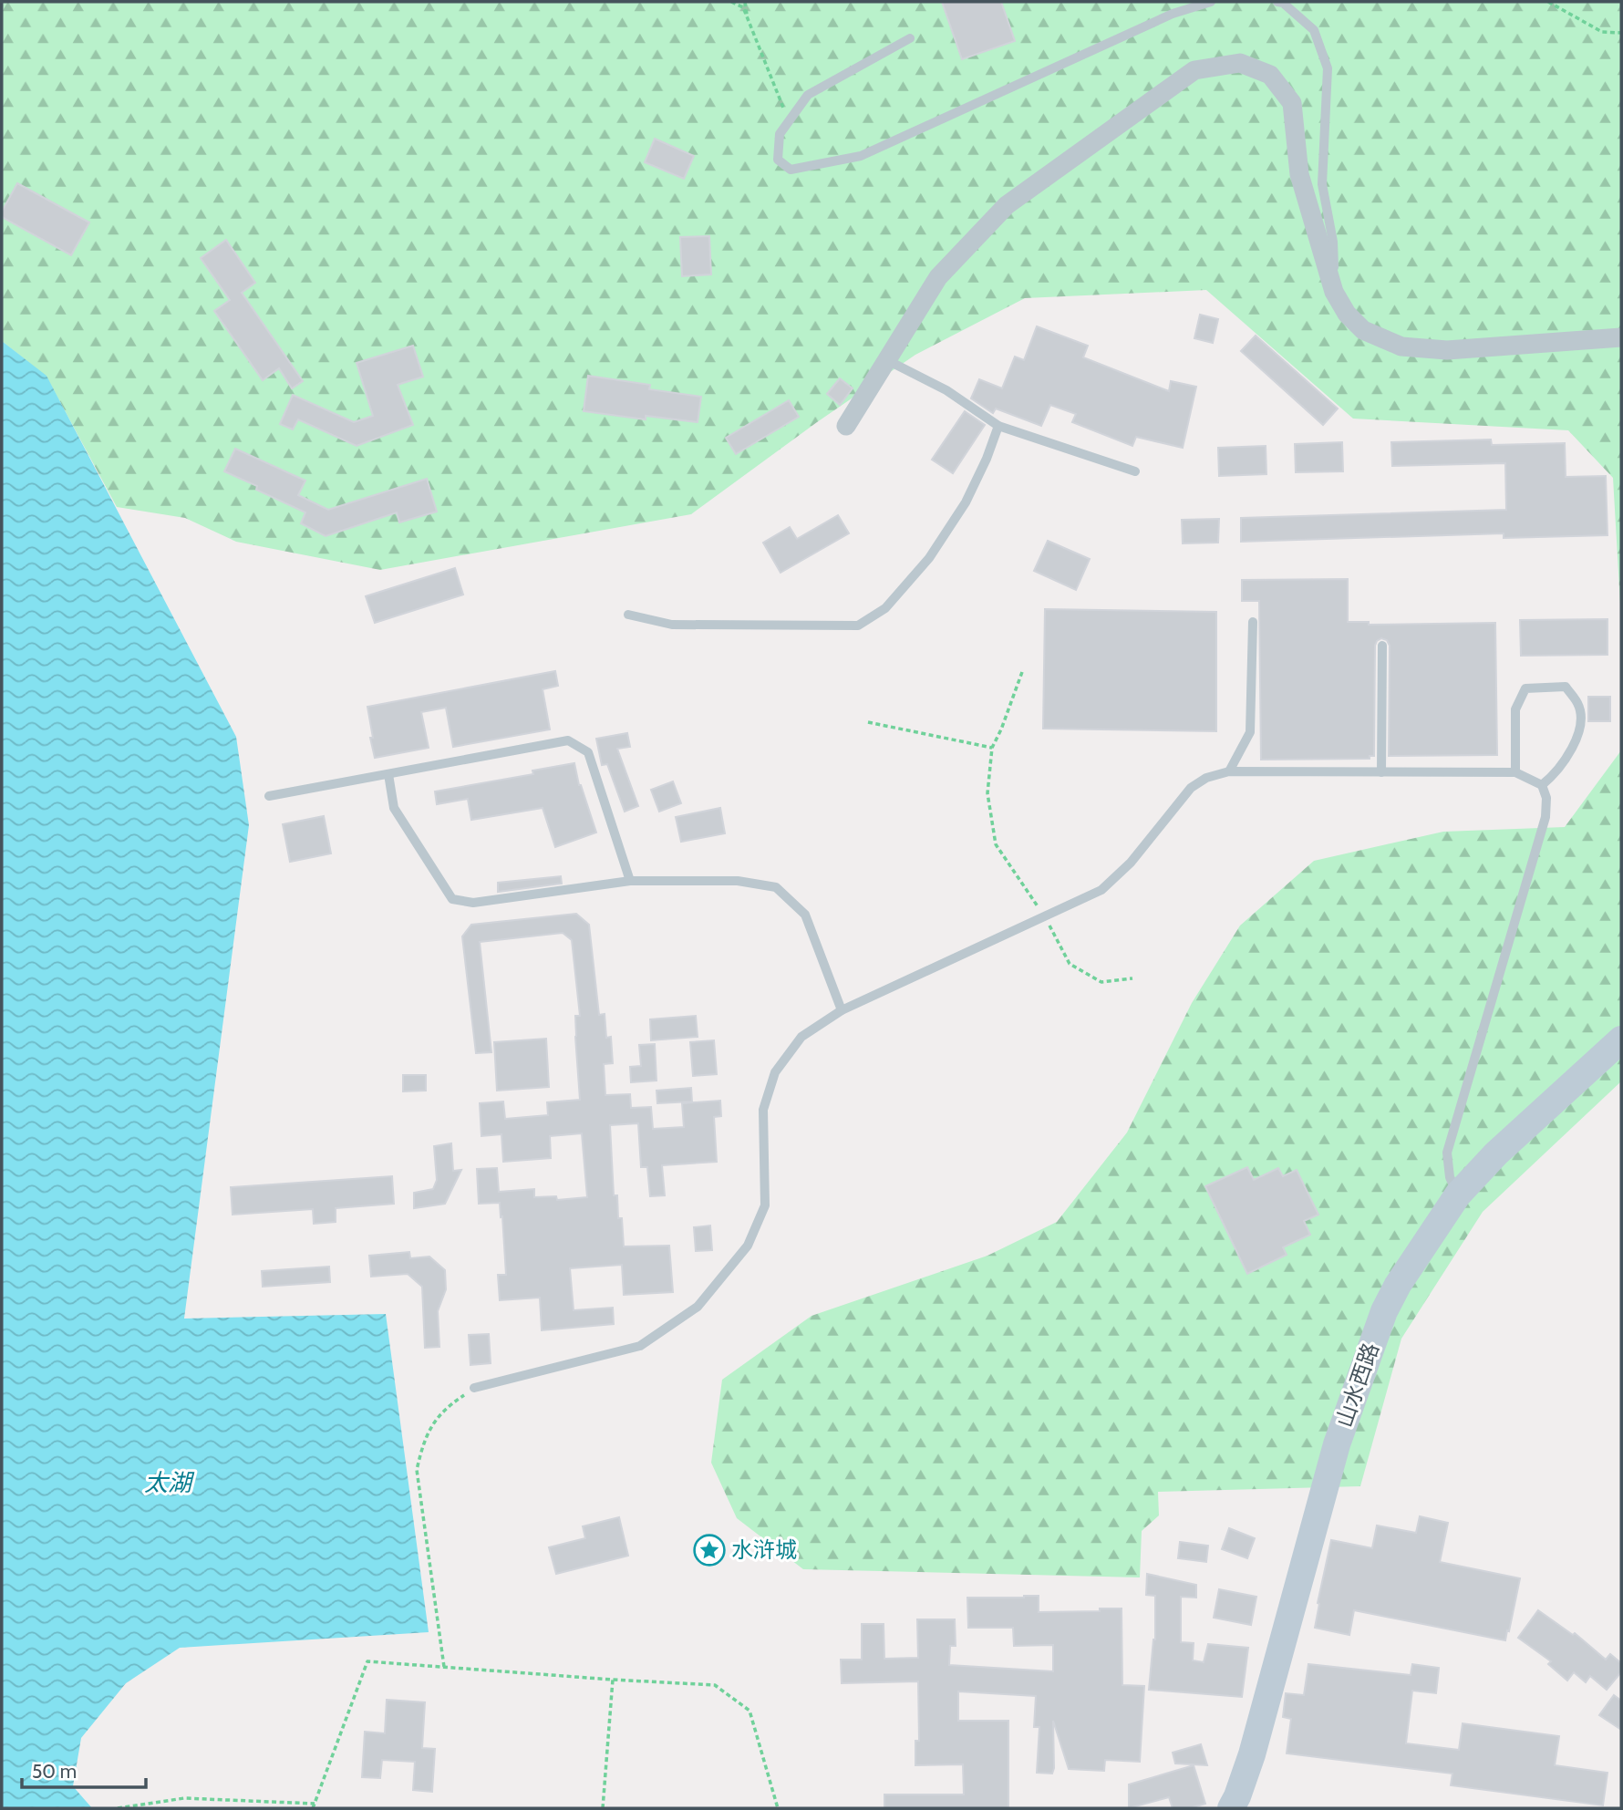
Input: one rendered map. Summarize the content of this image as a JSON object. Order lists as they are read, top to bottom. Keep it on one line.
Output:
{"streets":{"street":["山水西路"]},"water":["太湖"],"places":{"place":["水浒城"]},"scale_bar":"50 m"}
